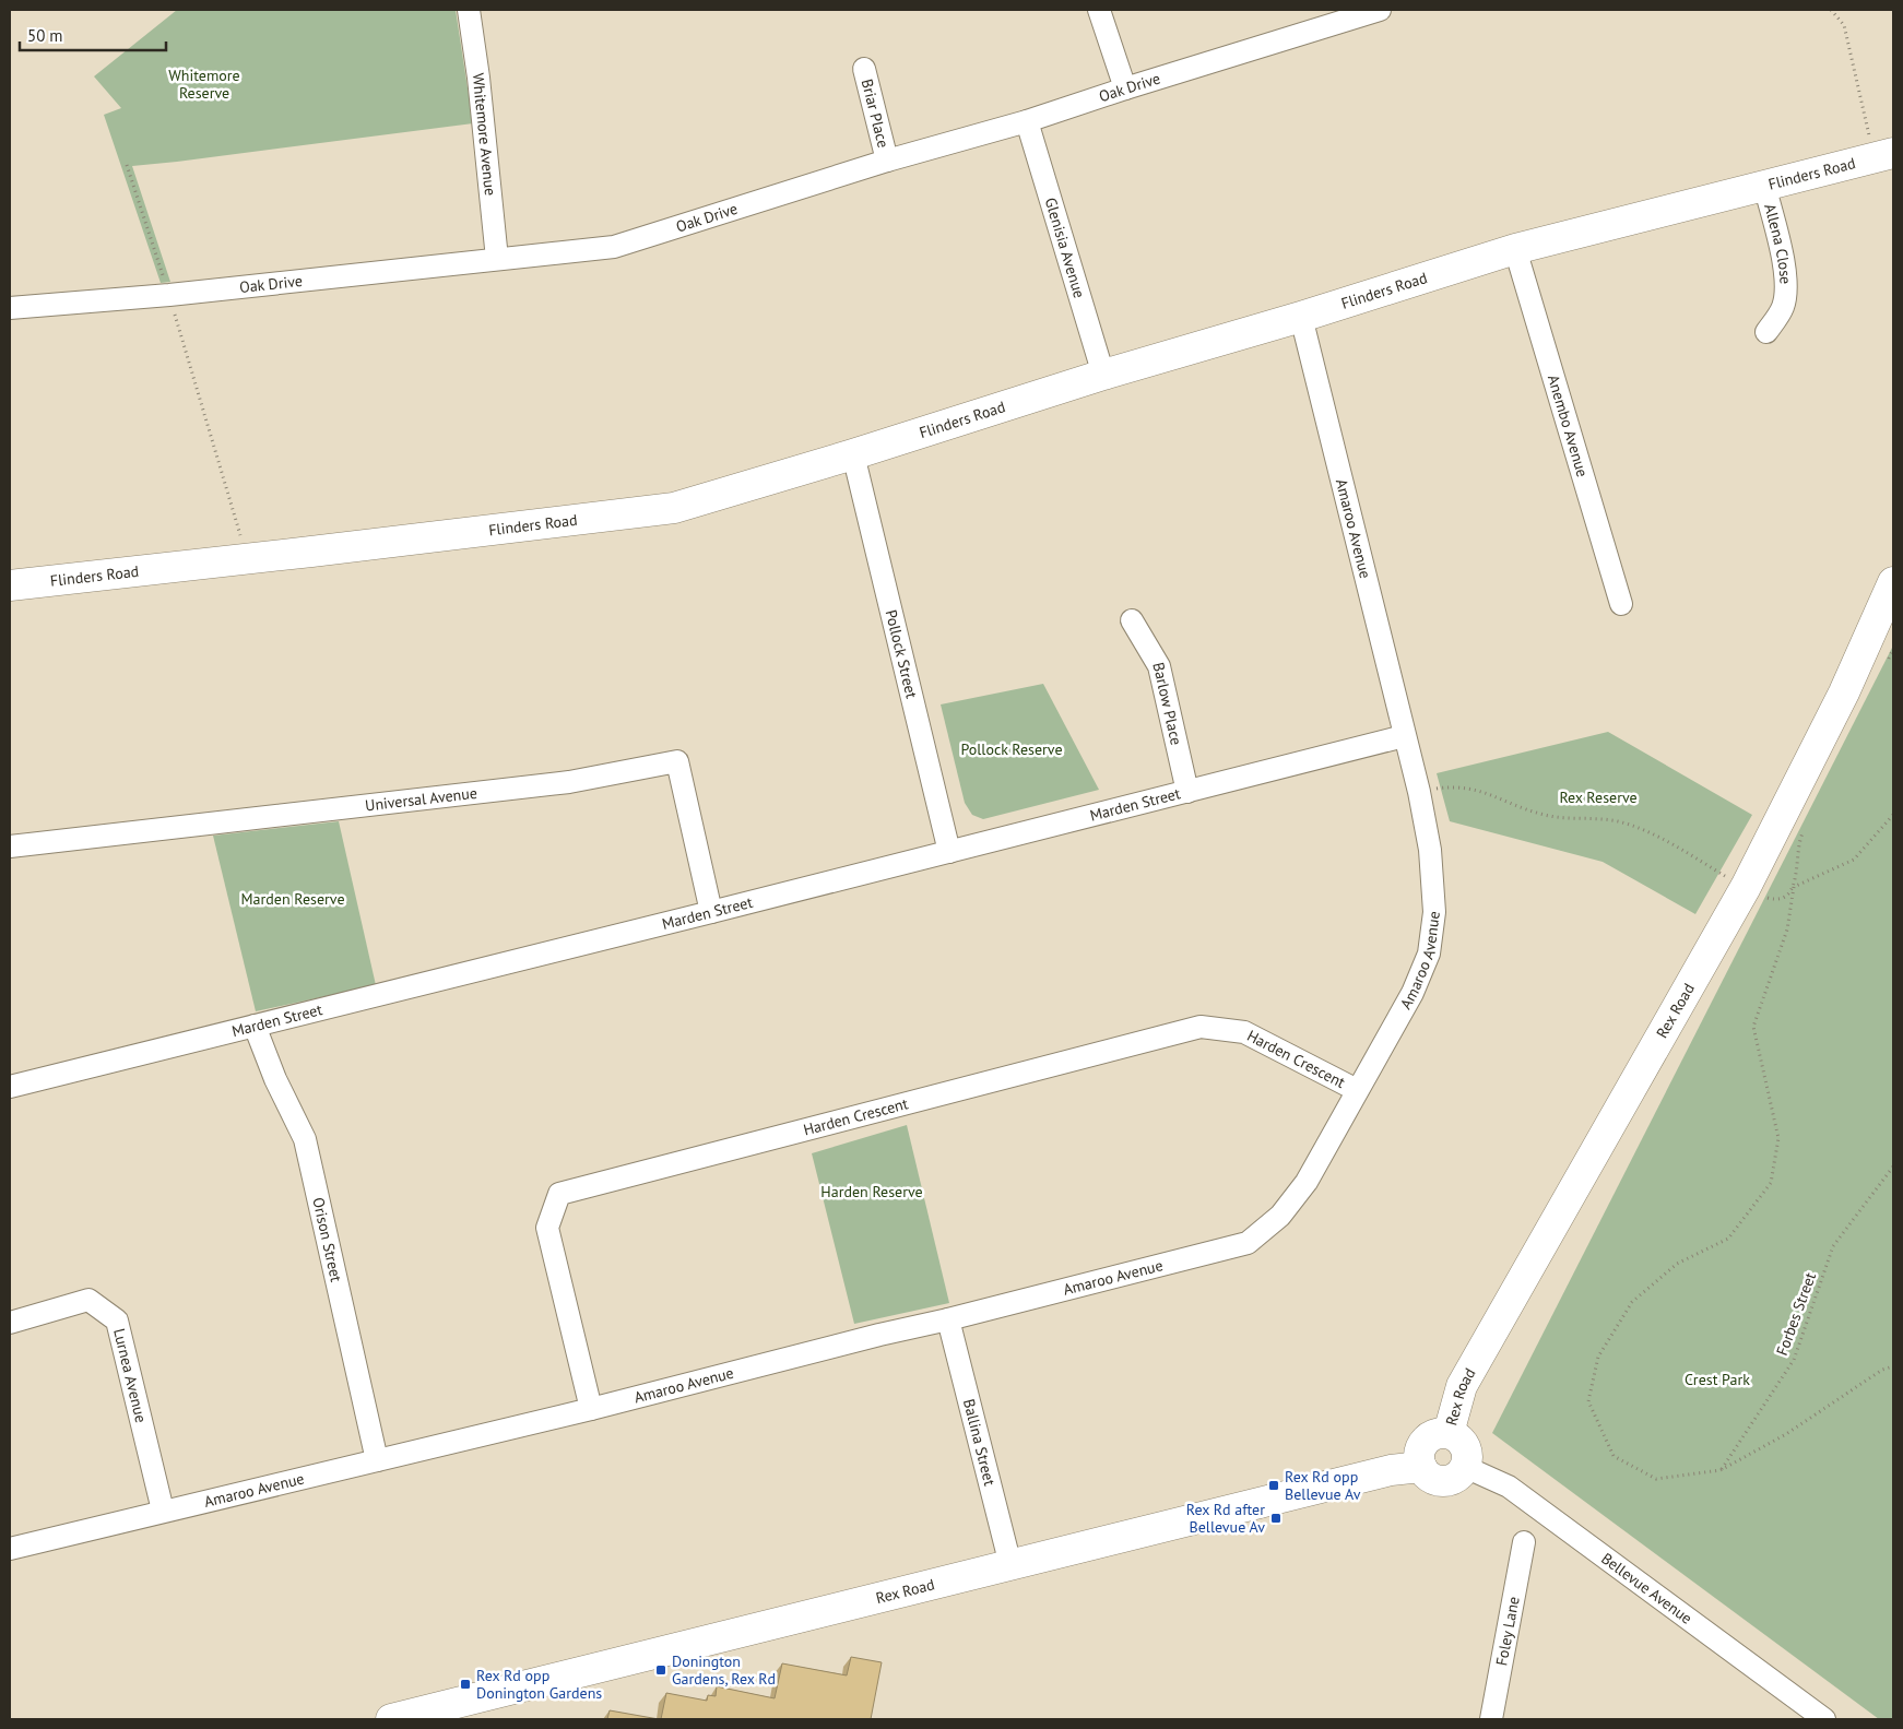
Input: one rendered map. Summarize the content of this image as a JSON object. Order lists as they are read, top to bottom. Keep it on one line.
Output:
{"streets":{"street":["Oak Drive","Briar Place","Whitemore Avenue","Flinders Road","Allena Close","Glenisia Avenue","Anembo Avenue","Amaroo Avenue","Pollock Street","Barlow Place","Universal Avenue","Marden Street","Rex Road","Harden Crescent","Orison Street","Lurnea Avenue","Ballina Street","Bellevue Avenue","Foley Lane"],"path":["Forbes Street"]},"crossings":[["Oak Drive","Briar Place"],["Oak Drive","Whitemore Avenue"],["Oak Drive","Glenisia Avenue"],["Flinders Road","Allena Close"],["Flinders Road","Glenisia Avenue"],["Flinders Road","Anembo Avenue"],["Flinders Road","Amaroo Avenue"],["Flinders Road","Pollock Street"],["Amaroo Avenue","Marden Street"],["Amaroo Avenue","Harden Crescent"],["Amaroo Avenue","Orison Street"],["Amaroo Avenue","Lurnea Avenue"],["Amaroo Avenue","Ballina Street"],["Pollock Street","Marden Street"],["Barlow Place","Marden Street"],["Universal Avenue","Marden Street"],["Marden Street","Orison Street"],["Rex Road","Ballina Street"],["Rex Road","Bellevue Avenue"]],"parks":["Whitemore Reserve","Pollock Reserve","Rex Reserve","Marden Reserve","Harden Reserve","Crest Park"],"places":{"transit":["Rex Rd opp Bellevue Av","Rex Rd after Bellevue Av","Donington Gardens, Rex Rd","Rex Rd opp Donington Gardens"]},"scale_bar":"50 m"}
